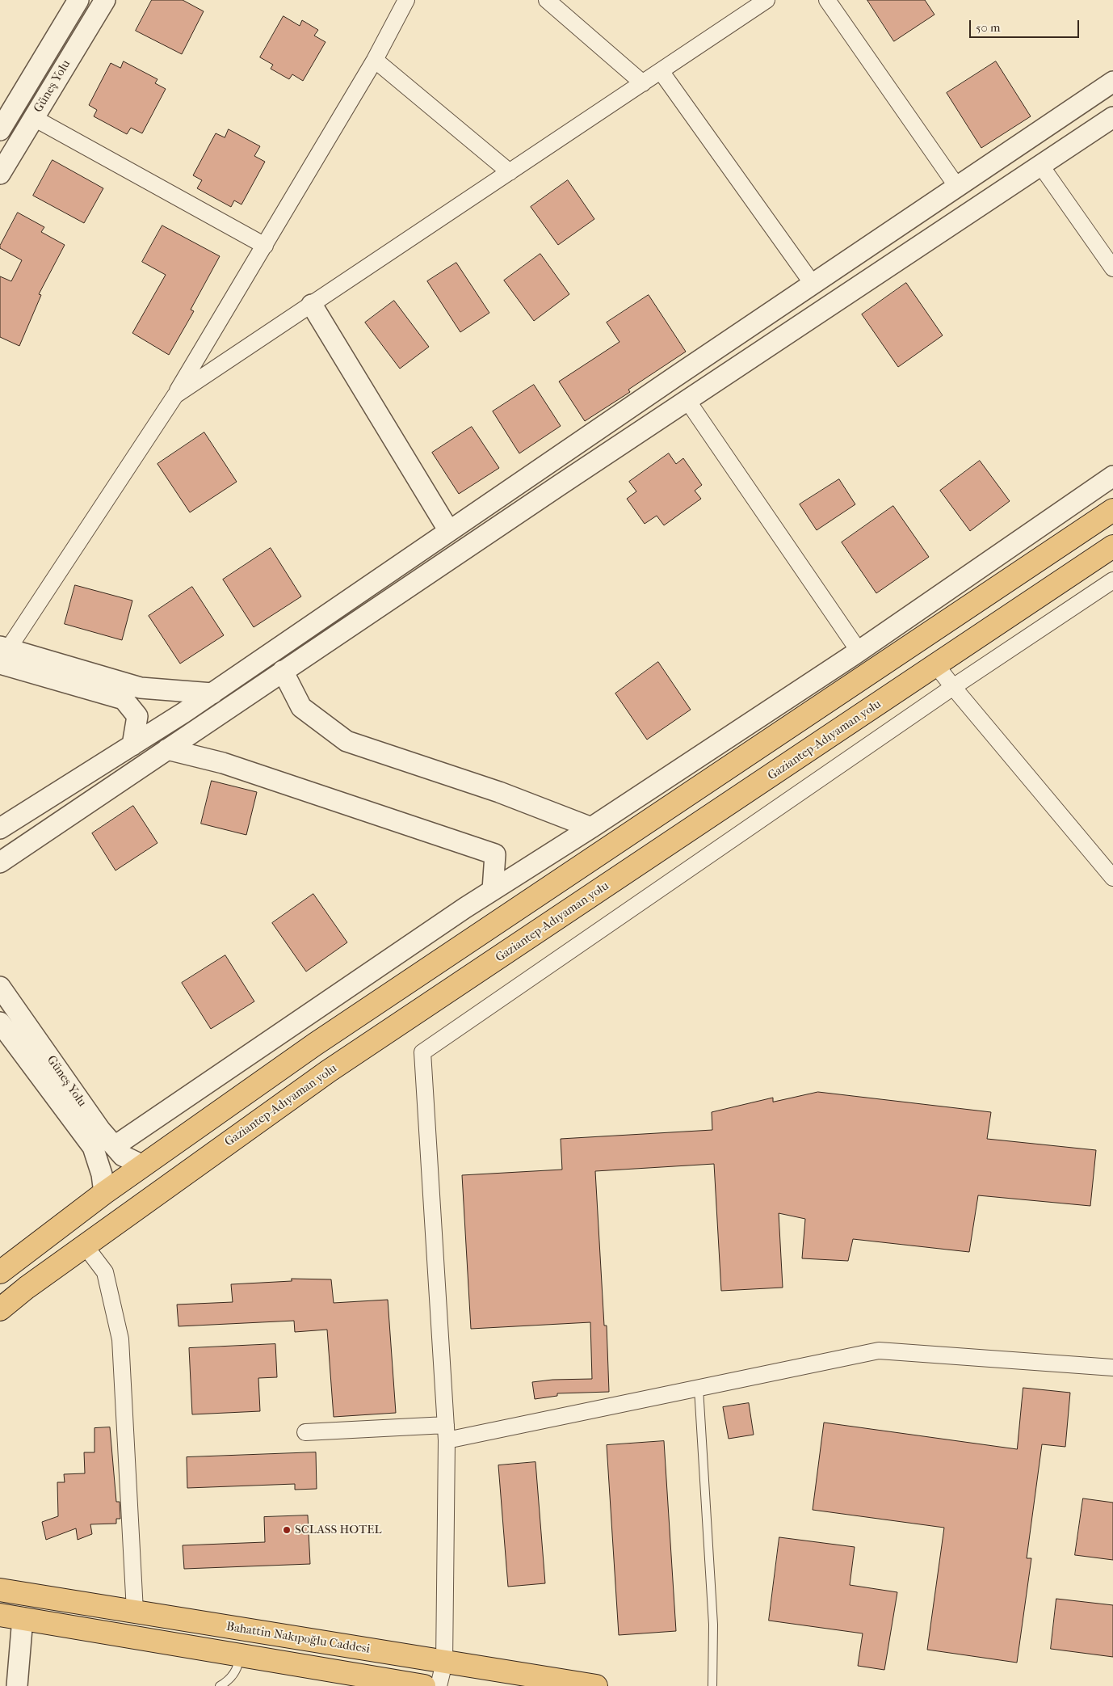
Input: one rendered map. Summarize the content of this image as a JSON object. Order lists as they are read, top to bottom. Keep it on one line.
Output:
{"streets":{"main road":["Gaziantep-Adıyaman yolu","Bahattin Nakıpoğlu Caddesi"],"street":["Güneş Yolu"]},"places":["SCLASS HOTEL"],"scale_bar":"50 m"}
